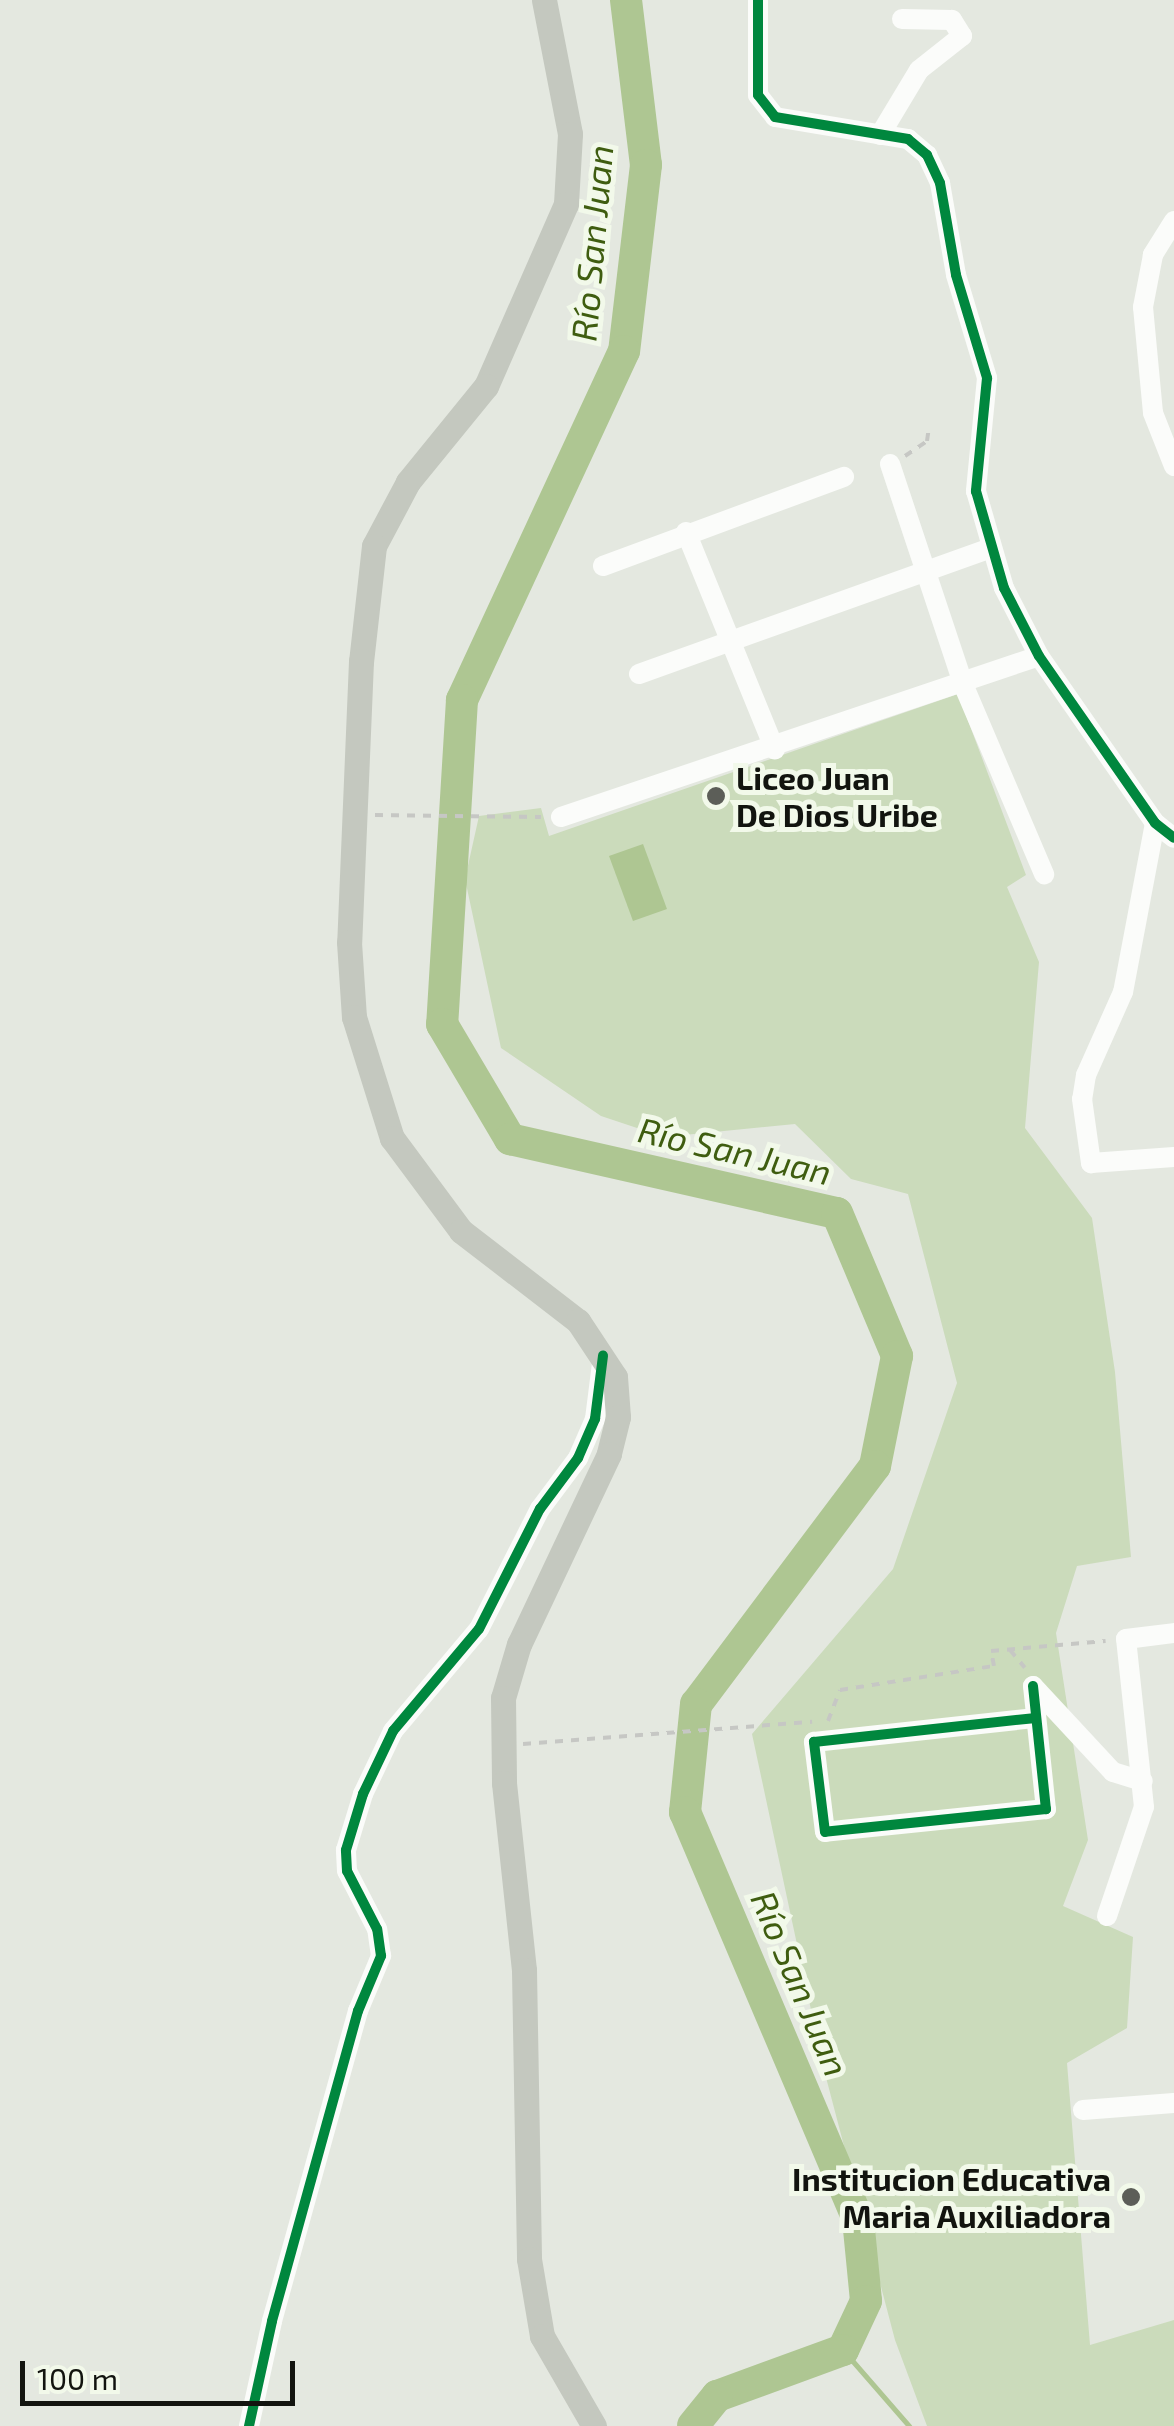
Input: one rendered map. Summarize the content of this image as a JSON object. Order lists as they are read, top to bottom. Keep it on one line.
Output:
{"water":["Río San Juan"],"places":["Liceo Juan De Dios Uribe","Institucion Educativa Maria Auxiliadora"],"scale_bar":"100 m"}
